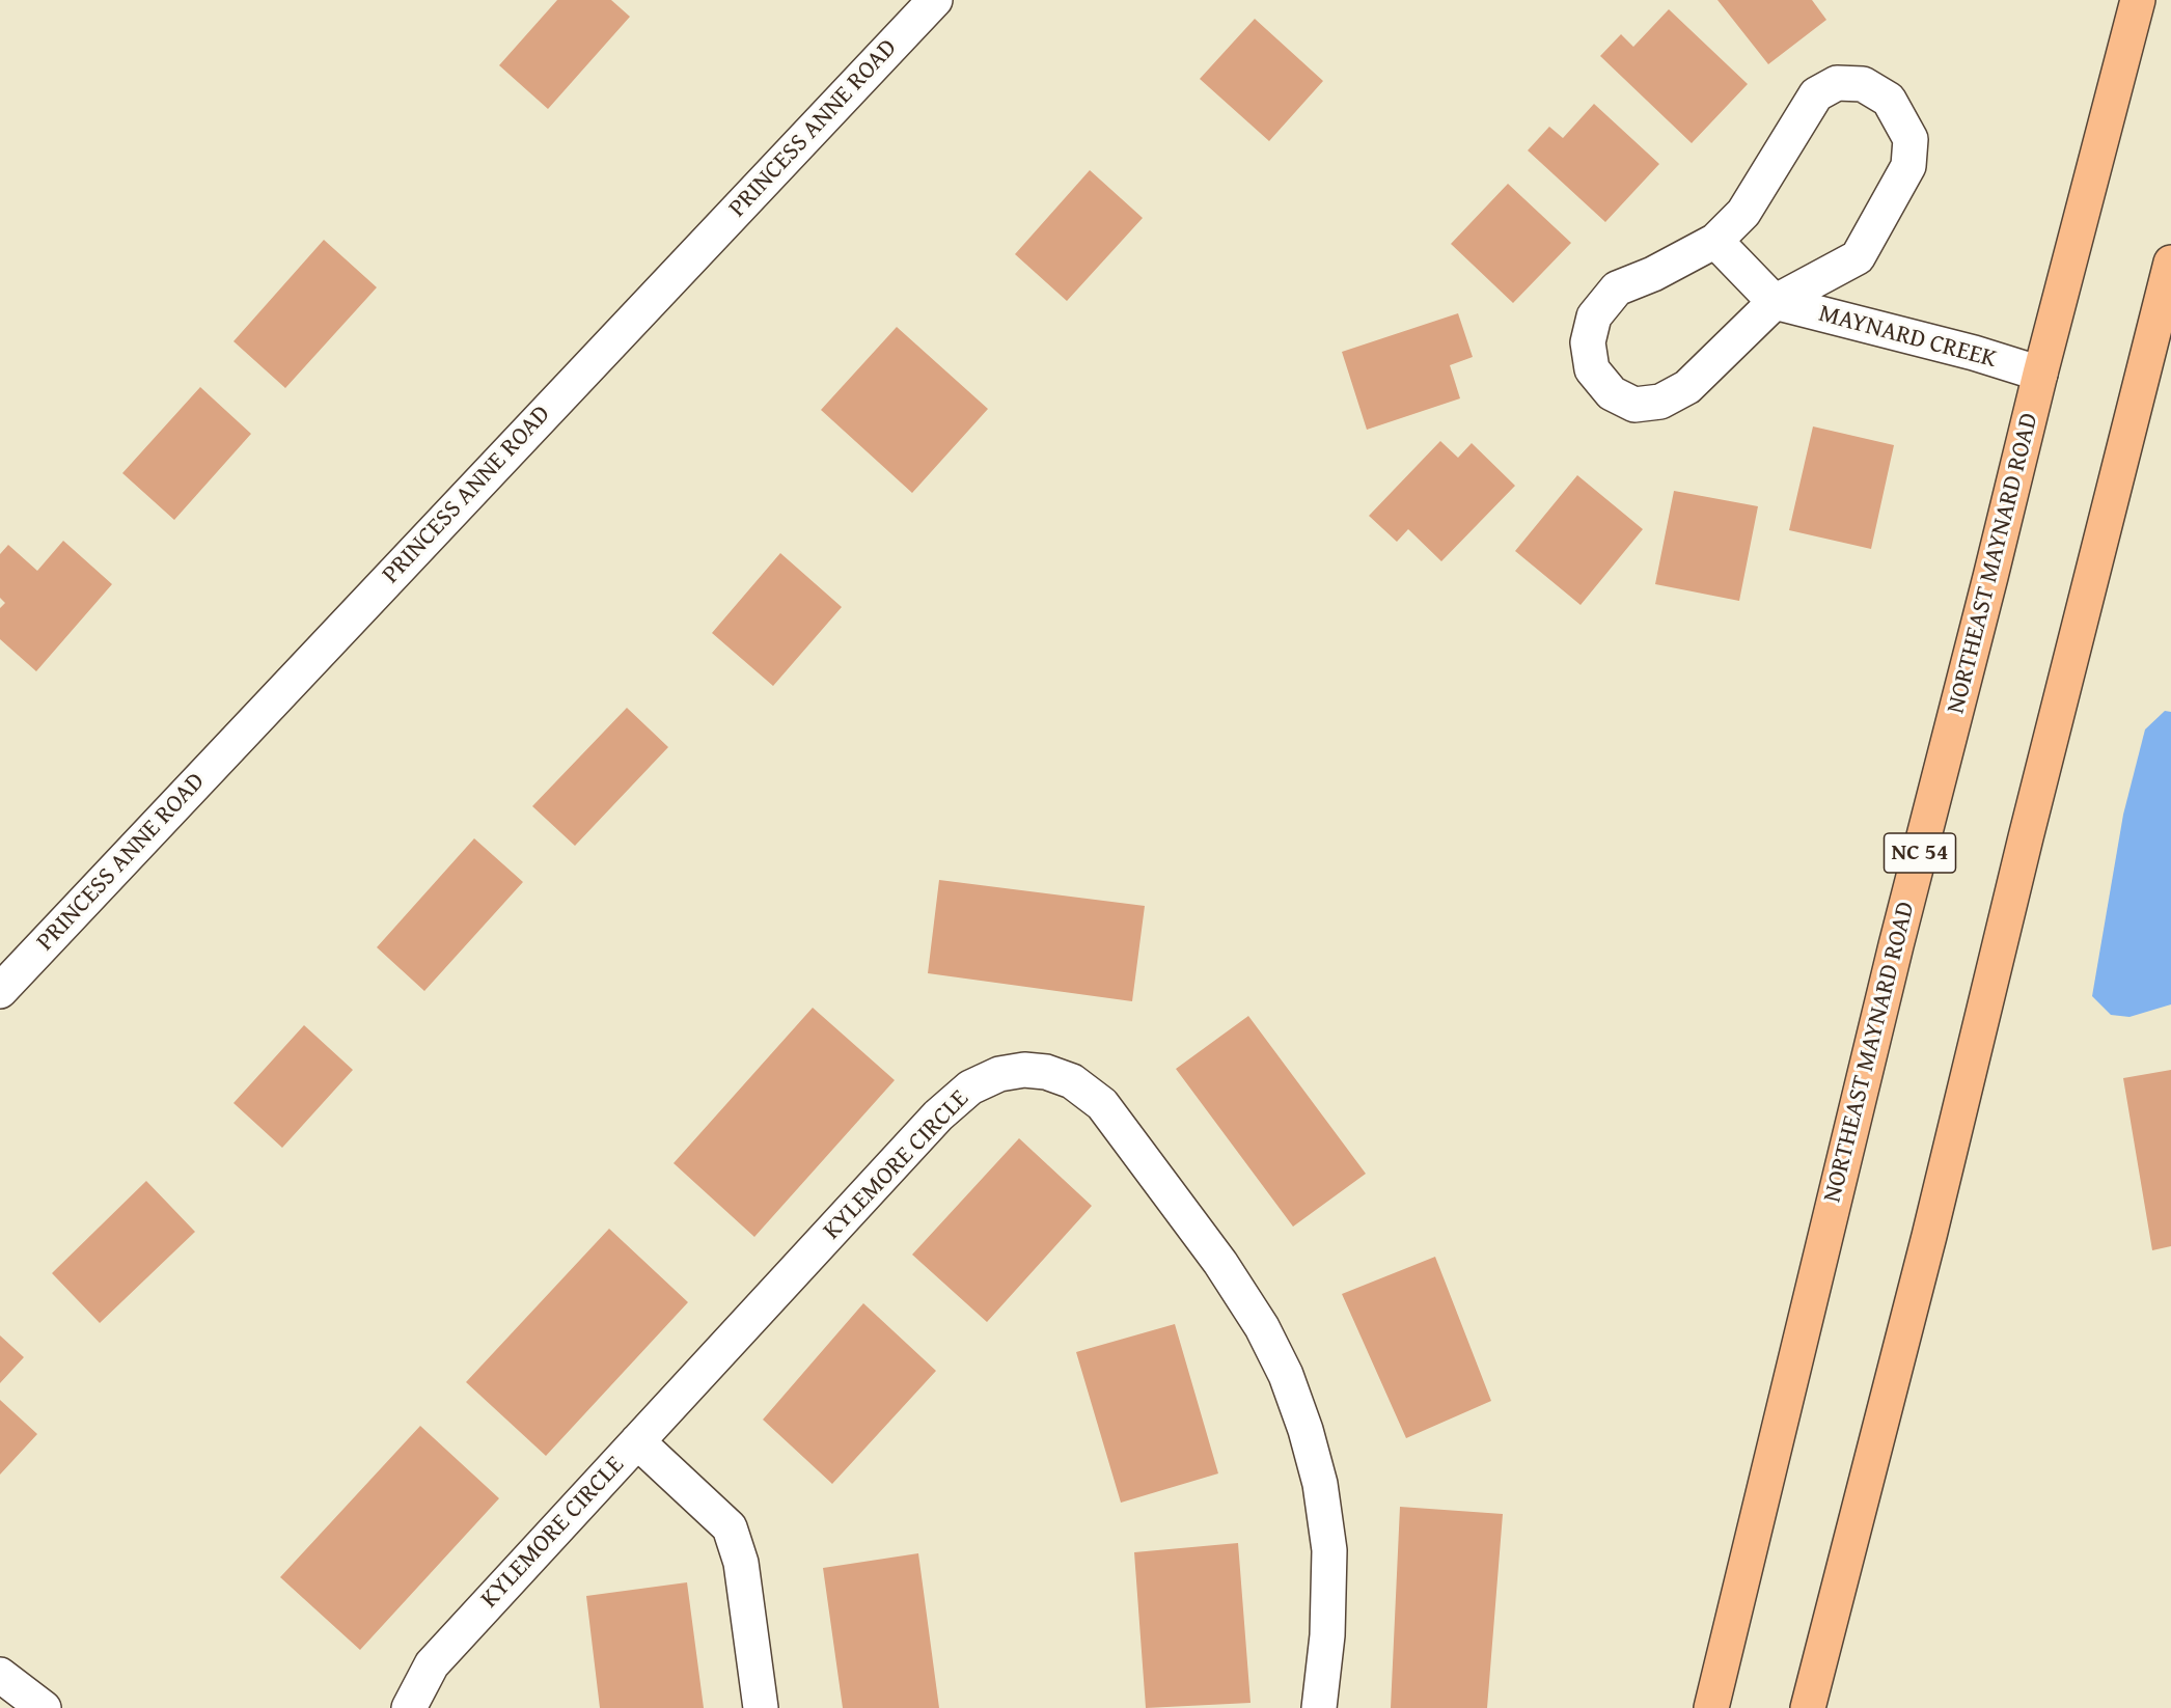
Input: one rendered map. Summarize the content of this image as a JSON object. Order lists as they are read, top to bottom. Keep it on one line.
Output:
{"streets":{"main road":["NORTHEAST MAYNARD ROAD","NC 54"],"street":["PRINCESS ANNE ROAD","MAYNARD CREEK","KYLEMORE CIRCLE"]},"crossings":[["MAYNARD CREEK","NORTHEAST MAYNARD ROAD"]]}
